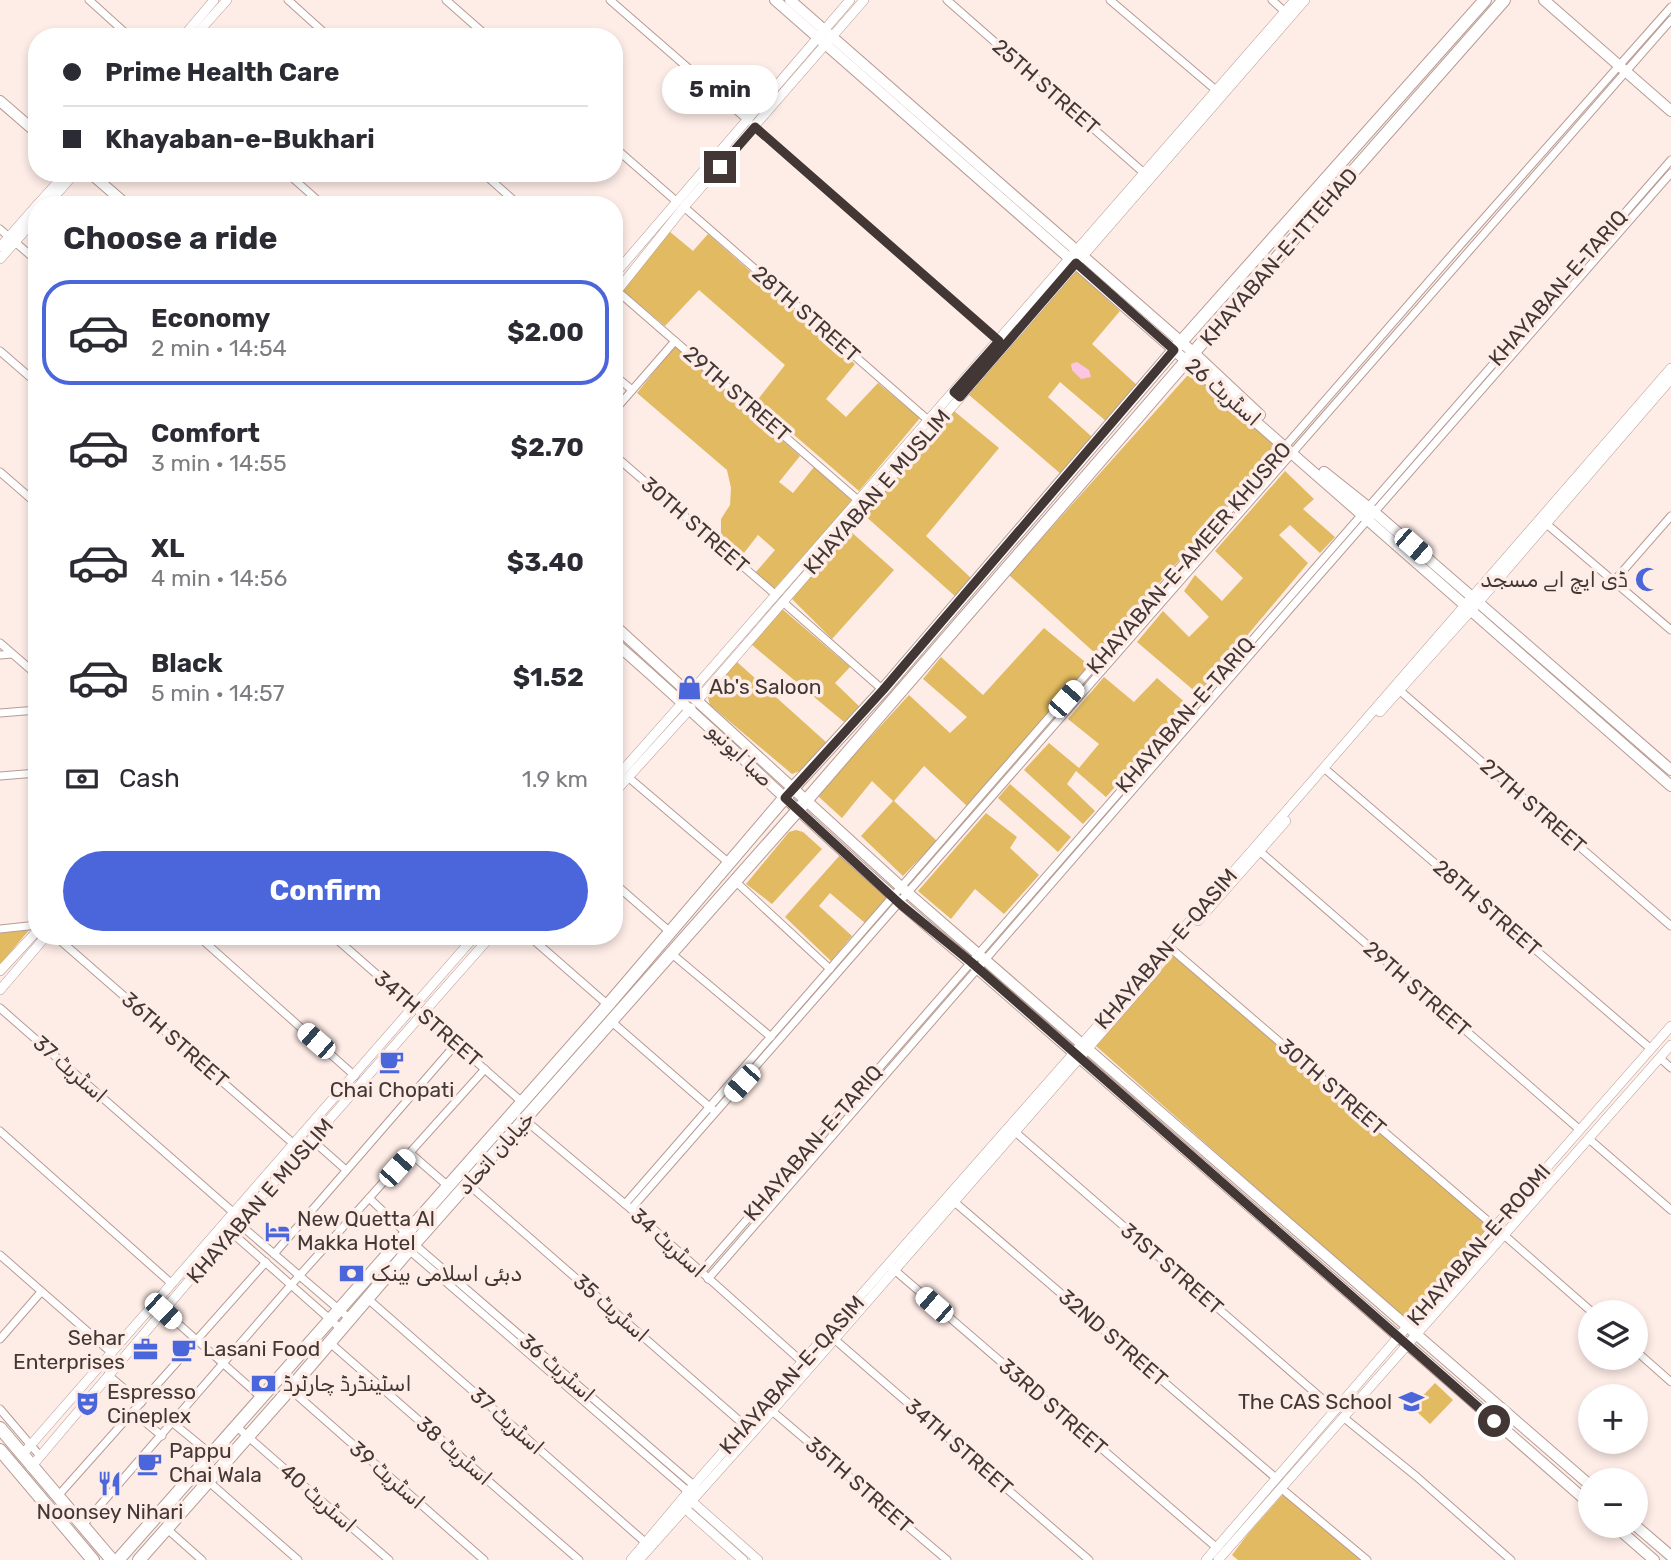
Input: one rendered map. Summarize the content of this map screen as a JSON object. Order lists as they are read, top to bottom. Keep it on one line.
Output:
{"streets":{"main road":["KHAYABAN-E-ITTEHAD","اسٹریٹ 26","صبا ایونیو","خیابان اتحاد"],"street":["25TH STREET","KHAYABAN-E-TARIQ","28TH STREET","29TH STREET","KHAYABAN E MUSLIM","30TH STREET","KHAYABAN-E-AMEER KHUSRO","27TH STREET","KHAYABAN-E-QASIM","34TH STREET","36TH STREET","اسٹریٹ 37","اسٹریٹ 34","KHAYABAN-E-ROOMI","31ST STREET","اسٹریٹ 35","32ND STREET","اسٹریٹ 36","33RD STREET","اسٹریٹ 38","اسٹریٹ 39","35TH STREET","اسٹریٹ 40"]},"crossings":[["25TH STREET","KHAYABAN E MUSLIM"],["KHAYABAN-E-ITTEHAD","اسٹریٹ 26"],["KHAYABAN-E-ITTEHAD","30TH STREET"],["KHAYABAN-E-ITTEHAD","صبا ایونیو"],["KHAYABAN-E-ITTEHAD","خیابان اتحاد"],["KHAYABAN-E-TARIQ","اسٹریٹ 26"],["KHAYABAN-E-TARIQ","صبا ایونیو"],["KHAYABAN-E-TARIQ","اسٹریٹ 34"],["28TH STREET","KHAYABAN E MUSLIM"],["28TH STREET","KHAYABAN-E-QASIM"],["28TH STREET","KHAYABAN-E-ROOMI"],["اسٹریٹ 26","KHAYABAN E MUSLIM"],["اسٹریٹ 26","KHAYABAN-E-AMEER KHUSRO"],["اسٹریٹ 26","KHAYABAN-E-QASIM"],["29TH STREET","KHAYABAN E MUSLIM"],["29TH STREET","KHAYABAN-E-QASIM"],["29TH STREET","KHAYABAN-E-ROOMI"],["KHAYABAN E MUSLIM","30TH STREET"],["KHAYABAN E MUSLIM","صبا ایونیو"],["KHAYABAN E MUSLIM","34TH STREET"],["KHAYABAN E MUSLIM","36TH STREET"],["KHAYABAN E MUSLIM","اسٹریٹ 37"],["30TH STREET","KHAYABAN-E-QASIM"],["30TH STREET","KHAYABAN-E-ROOMI"],["KHAYABAN-E-AMEER KHUSRO","صبا ایونیو"],["KHAYABAN-E-AMEER KHUSRO","اسٹریٹ 34"],["صبا ایونیو","KHAYABAN-E-QASIM"],["صبا ایونیو","خیابان اتحاد"],["صبا ایونیو","KHAYABAN-E-ROOMI"],["27TH STREET","KHAYABAN-E-QASIM"],["KHAYABAN-E-QASIM","34TH STREET"],["KHAYABAN-E-QASIM","اسٹریٹ 37"],["KHAYABAN-E-QASIM","اسٹریٹ 34"],["KHAYABAN-E-QASIM","31ST STREET"],["KHAYABAN-E-QASIM","اسٹریٹ 35"],["KHAYABAN-E-QASIM","32ND STREET"],["KHAYABAN-E-QASIM","اسٹریٹ 36"],["KHAYABAN-E-QASIM","33RD STREET"],["KHAYABAN-E-QASIM","35TH STREET"],["اسٹریٹ 37","خیابان اتحاد"],["خیابان اتحاد","اسٹریٹ 34"],["خیابان اتحاد","اسٹریٹ 35"],["خیابان اتحاد","اسٹریٹ 36"],["خیابان اتحاد","اسٹریٹ 38"],["خیابان اتحاد","اسٹریٹ 39"],["خیابان اتحاد","اسٹریٹ 40"],["KHAYABAN-E-ROOMI","31ST STREET"],["KHAYABAN-E-ROOMI","32ND STREET"],["KHAYABAN-E-ROOMI","33RD STREET"]],"places":{"mosque":["ڈی ایچ اے مسجد"],"shop":["Ab's Saloon"],"cafe":["Chai Chopati","Lasani Food","Pappu Chai Wala"],"hotel":["New Quetta Al Makka Hotel"],"bank":["دبئی اسلامی بینک","اسٹینڈرڈ چارٹرڈ"],"office":["Sehar Enterprises"],"school or university":["The CAS School"],"theatre":["Espresso Cineplex"],"restaurant":["Noonsey Nihari"]},"page":{"banner":["Prime Health Care","Khayaban-e-Bukhari"],"bubble":"5 min","heading":"Choose a ride","list":[{"name":"Economy","note":"2 min · 14:54","value":"$2.00"},{"name":"Comfort","note":"3 min · 14:55","value":"$2.70"},{"name":"XL","note":"4 min · 14:56","value":"$3.40"},{"name":"Black","note":"5 min · 14:57","value":"$1.52"}],"pay":["Cash","1.9 km"],"buttons":"Confirm","map_buttons":["+","−"]}}
